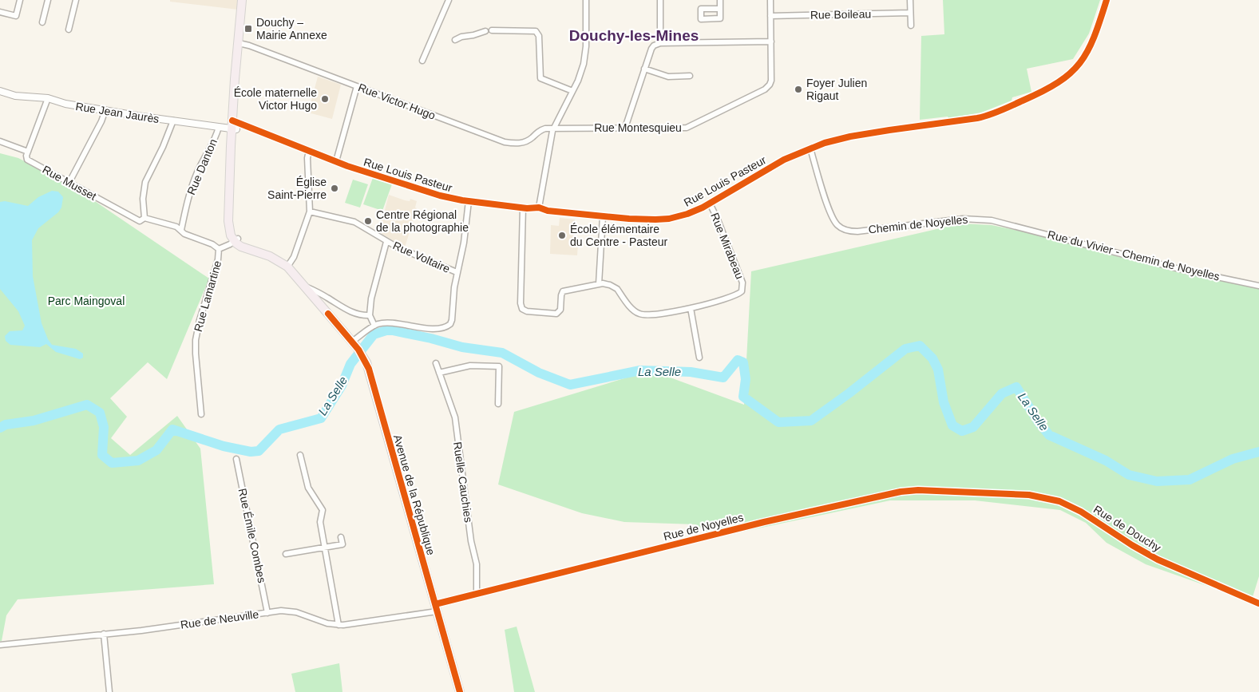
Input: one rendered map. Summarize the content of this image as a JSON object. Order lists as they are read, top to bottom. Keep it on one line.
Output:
{"streets":{"main road":["Avenue de la République"],"street":["Rue Boileau","Rue Victor Hugo","Rue Jean Jaurès","Rue Montesquieu","Rue Danton","Rue Louis Pasteur","Rue Musset","Chemin de Noyelles","Rue Mirabeau","Rue du Vivier - Chemin de Noyelles","Rue Voltaire","Rue Lamartine","Ruelle Cauchies","Rue de Noyelles","Rue de Douchy","Rue Émile Combes","Rue de Neuville"]},"crossings":[["Rue Boileau","Rue Montesquieu"],["Rue Victor Hugo","Rue Montesquieu"],["Rue Jean Jaurès","Rue Danton"],["Rue Jean Jaurès","Rue Louis Pasteur"],["Rue Louis Pasteur","Chemin de Noyelles"],["Rue Louis Pasteur","Rue Mirabeau"],["Chemin de Noyelles","Rue du Vivier - Chemin de Noyelles"],["Rue Lamartine","Avenue de la République"],["Ruelle Cauchies","Rue de Noyelles"],["Avenue de la République","Rue de Noyelles"],["Avenue de la République","Rue de Neuville"],["Rue de Noyelles","Rue de Douchy"],["Rue de Noyelles","Rue de Neuville"],["Rue Émile Combes","Rue de Neuville"]],"districts":["Douchy-les-Mines"],"water":["La Selle"],"parks":["Parc Maingoval"],"places":{"transit":["Douchy – Mairie Annexe"],"other":["Foyer Julien Rigaut","École maternelle Victor Hugo","Église Saint-Pierre","Centre Régional de la photographie","École élémentaire du Centre - Pasteur"]}}
